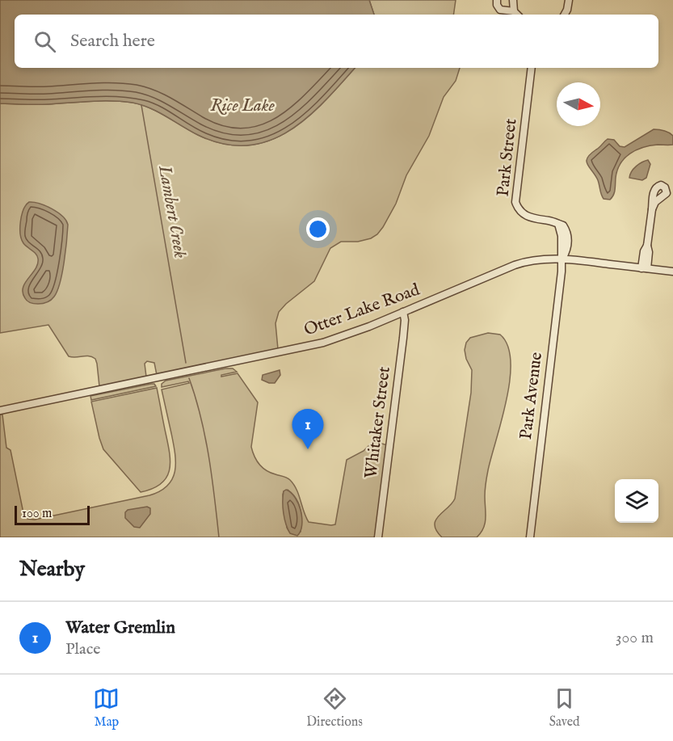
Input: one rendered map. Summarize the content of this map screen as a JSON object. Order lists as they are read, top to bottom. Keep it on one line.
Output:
{"streets":{"street":["Park Street","Otter Lake Road","Park Avenue","Whitaker Street"]},"crossings":[["Park Street","Otter Lake Road"],["Park Street","Park Avenue"],["Otter Lake Road","Park Avenue"],["Otter Lake Road","Whitaker Street"]],"water":["Rice Lake","Lambert Creek"],"scale_bar":"100 m","north":"right","page":{"search":"Search here","pins":"1","scale":"100 m","heading":"Nearby","list":[{"mark":"1","name":"Water Gremlin","note":"Place","value":"300 m"}],"nav":["Map","Directions","Saved"]}}
